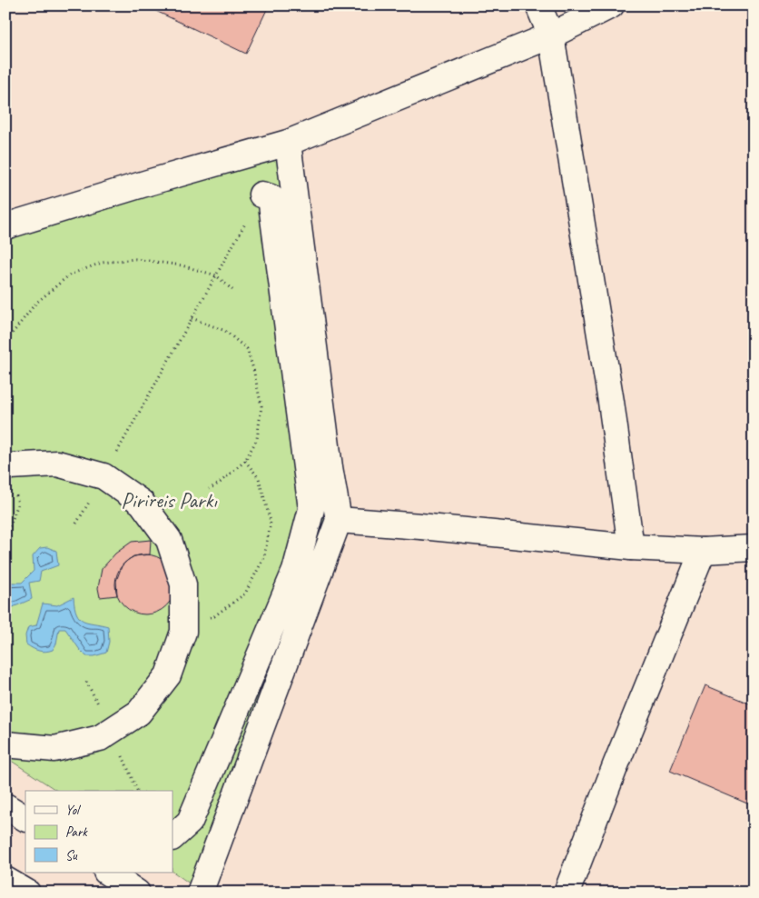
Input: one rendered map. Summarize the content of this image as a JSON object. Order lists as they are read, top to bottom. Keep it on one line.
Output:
{"parks":["Pirireis Parkı"],"legend":["Yol","Park","Su"]}
